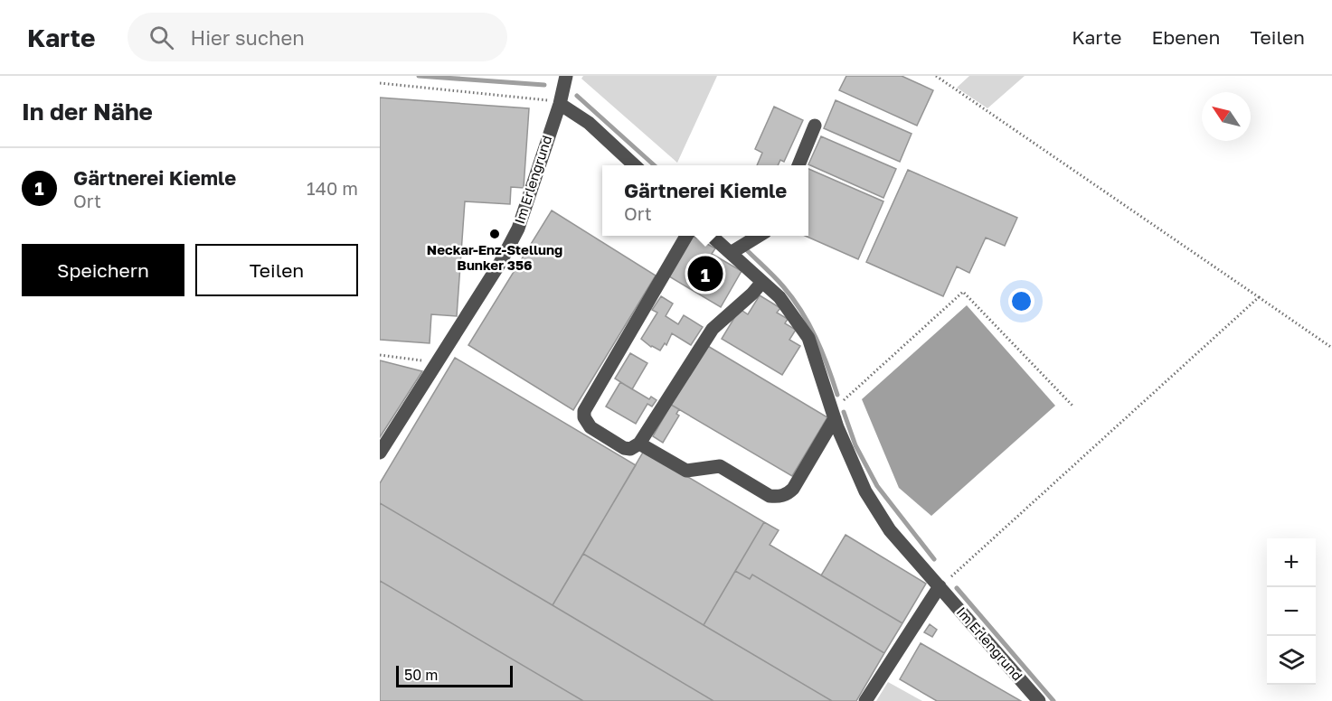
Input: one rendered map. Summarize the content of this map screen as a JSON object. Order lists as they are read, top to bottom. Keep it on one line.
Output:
{"streets":{"lane":["Im Erlengrund"]},"places":["Neckar-Enz-Stellung Bunker 356"],"scale_bar":"50 m","north":"top left","page":{"header":"Karte","search":"Hier suchen","nav":["Karte","Ebenen","Teilen"],"heading":"In der Nähe","list":[{"mark":"1","name":"Gärtnerei Kiemle","note":"Ort","value":"140 m"}],"popup":["Gärtnerei Kiemle","Ort"],"buttons":["Speichern","Teilen"],"pins":"1","map_buttons":["+","−"],"scale":"50 m"}}
